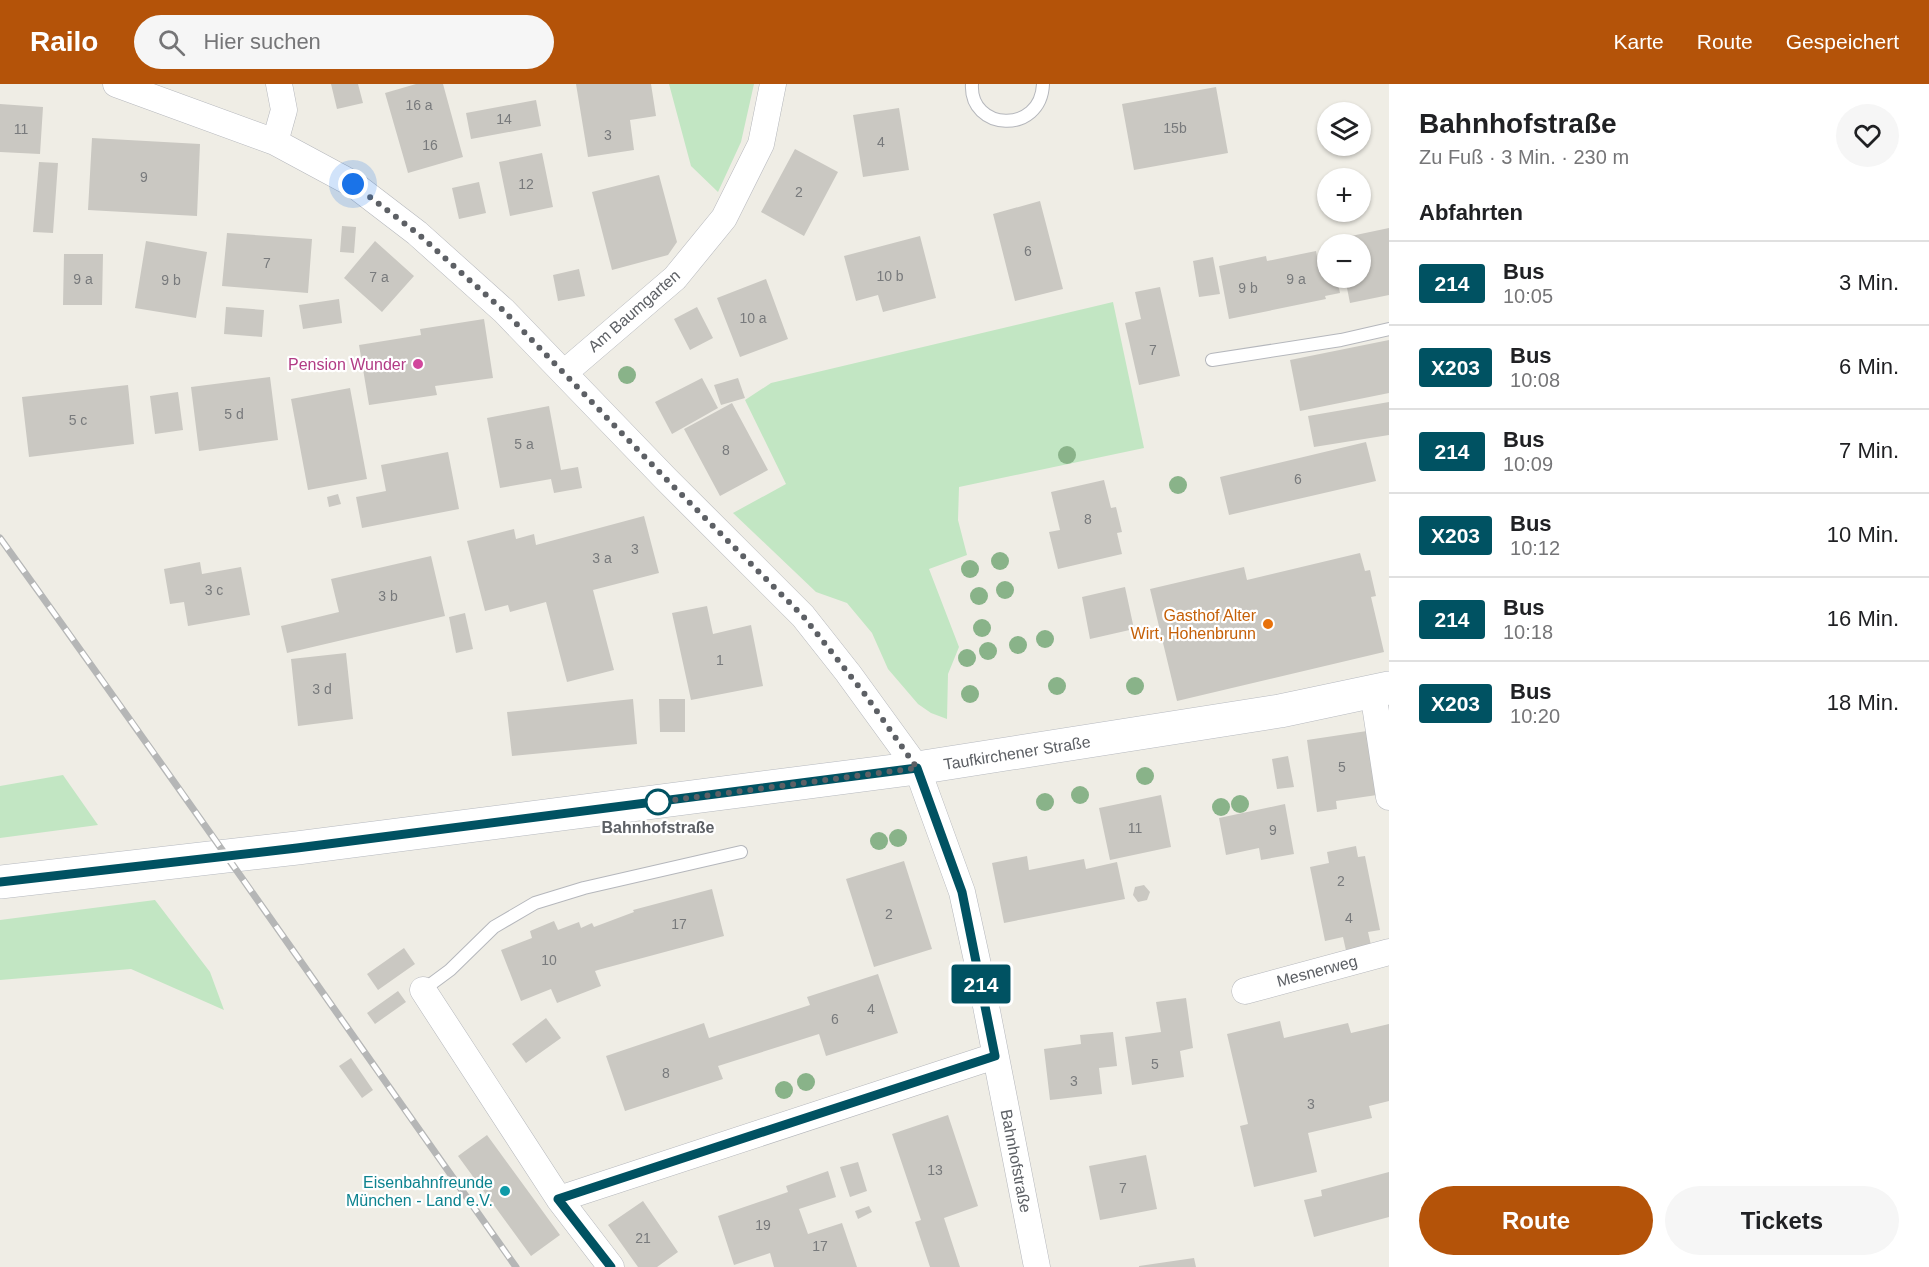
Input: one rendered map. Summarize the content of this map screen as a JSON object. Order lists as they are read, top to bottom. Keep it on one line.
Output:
{"streets":{"main road":["Taufkirchener Straße"],"street":["Am Baumgarten","Mesnerweg","Bahnhofstraße"]},"crossings":[["Am Baumgarten","Bahnhofstraße"],["Taufkirchener Straße","Bahnhofstraße"]],"places":["Pension Wunder","Gasthof Alter Wirt, Hohenbrunn","Bahnhofstraße","Eisenbahnfreunde München - Land e.V."],"lines":["bus line 214"],"house_numbers":["16 a","14","15b","11","3","4","16","9","12","2","6","7","10 b","7 a","9 a","9 a","9 b","9 b","10 a","7","5 d","5 c","5 a","8","6","8","3","3 a","3 c","3 b","1","3 d","5","11","9","2","2","4","17","10","4","6","5","8","3","3","13","7","19","21","17"],"page":{"header":"Railo","search":"Hier suchen","nav":["Karte","Route","Gespeichert"],"on_map":"214","heading":[["Bahnhofstraße","Zu Fuß · 3 Min. · 230 m"],"Abfahrten"],"map_buttons":["+","−"],"list":[{"mark":"214","name":"Bus","note":"10:05","value":"3 Min."},{"mark":"X203","name":"Bus","note":"10:08","value":"6 Min."},{"mark":"214","name":"Bus","note":"10:09","value":"7 Min."},{"mark":"X203","name":"Bus","note":"10:12","value":"10 Min."},{"mark":"214","name":"Bus","note":"10:18","value":"16 Min."},{"mark":"X203","name":"Bus","note":"10:20","value":"18 Min."}],"buttons":["Route","Tickets"]}}
